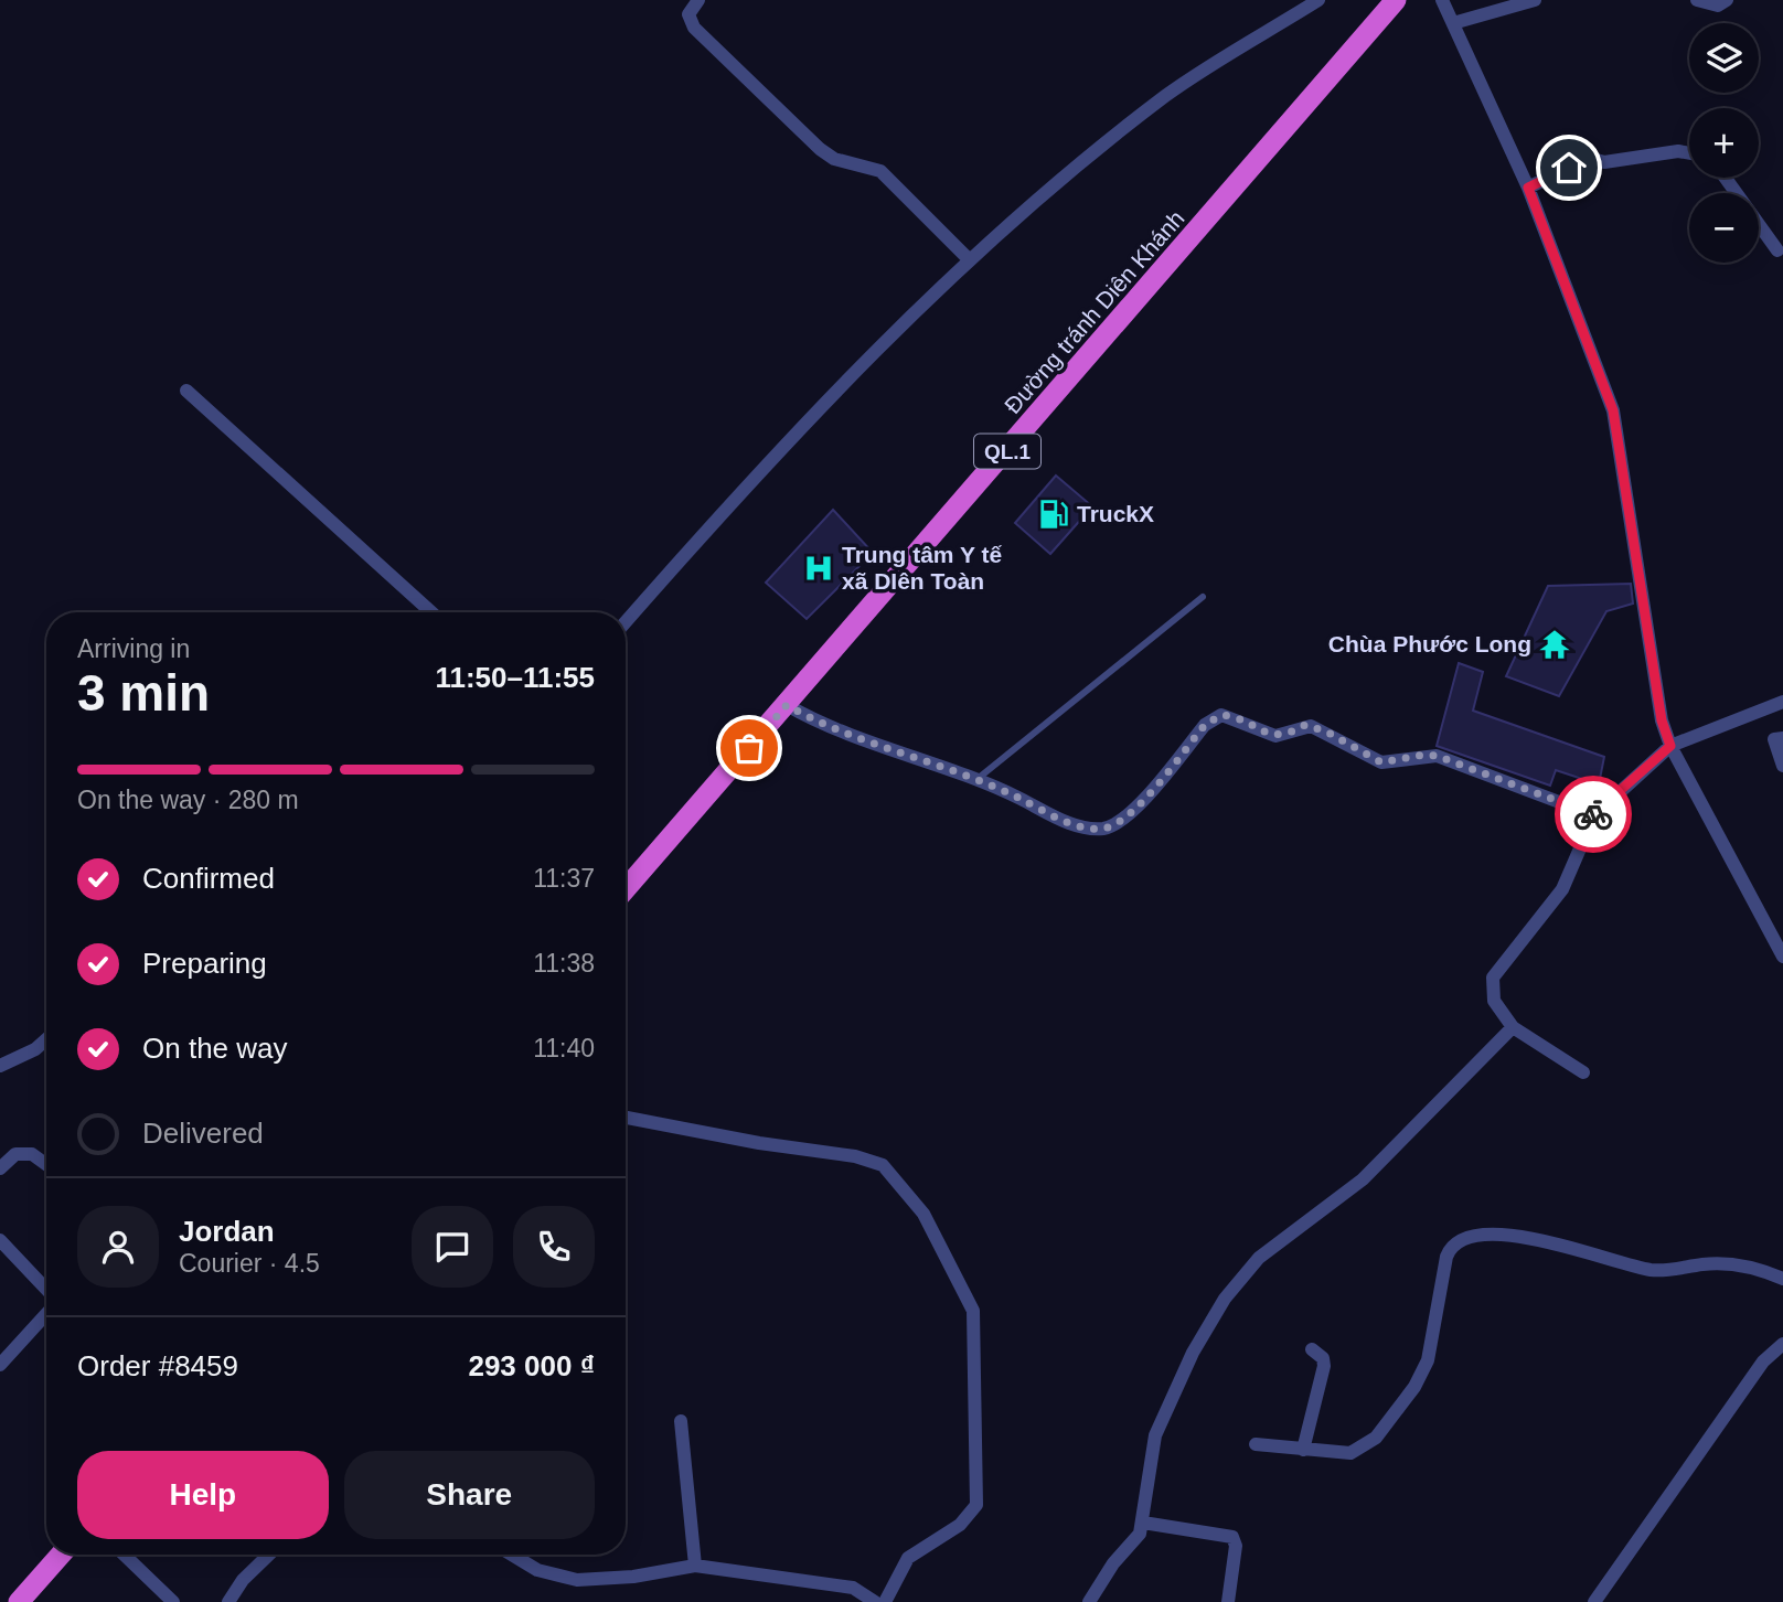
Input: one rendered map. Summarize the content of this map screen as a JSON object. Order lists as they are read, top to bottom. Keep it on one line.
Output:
{"streets":{"highway":["Đường tránh Diên Khánh","QL.1"]},"places":{"fuel station":["TruckX"],"hospital":["Trung tâm Y tế xã DIên Toàn"],"temple":["Chùa Phước Long"]},"page":{"map_buttons":["+","−"],"heading":["3 min","Arriving in","11:50–11:55"],"panel":["Jordan","Courier · 4.5","Order #8459","293 000 ₫"],"bar":"On the way · 280 m","list":[["Confirmed","11:37"],["Preparing","11:38"],["On the way","11:40"],"Delivered"],"buttons":["Help","Share"]}}
